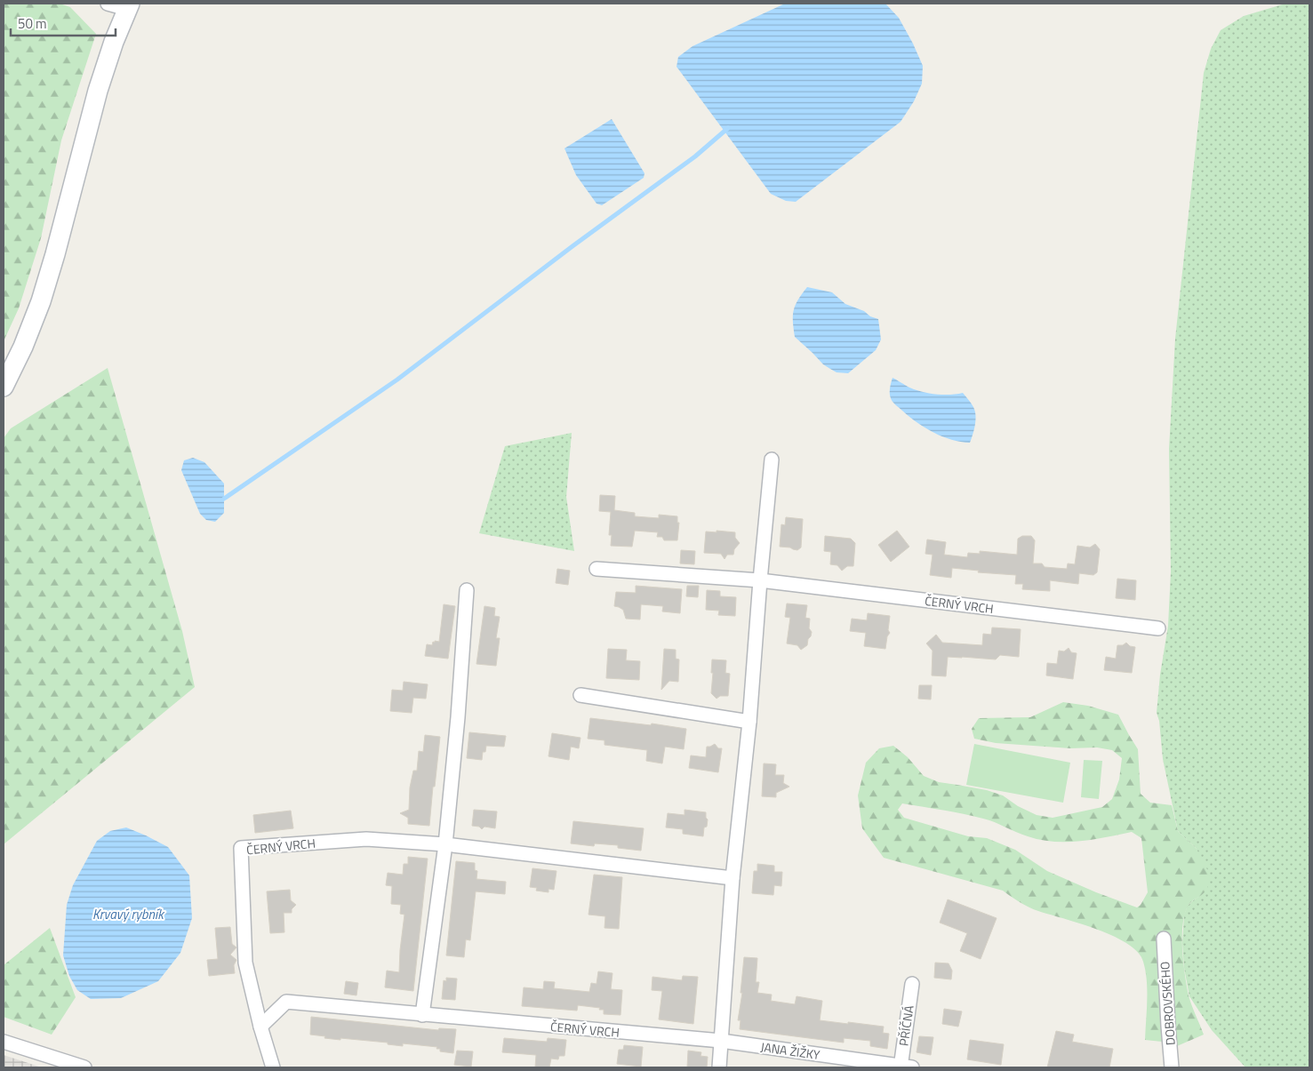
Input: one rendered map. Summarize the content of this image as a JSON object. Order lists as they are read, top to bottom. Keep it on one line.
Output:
{"streets":{"street":["ČERNÝ VRCH","DOBROVSKÉHO","PŘÍČNÁ","JANA ŽIŽKY"]},"crossings":[["ČERNÝ VRCH","JANA ŽIŽKY"],["PŘÍČNÁ","JANA ŽIŽKY"]],"water":["Krvavý rybník"],"scale_bar":"50 m"}
